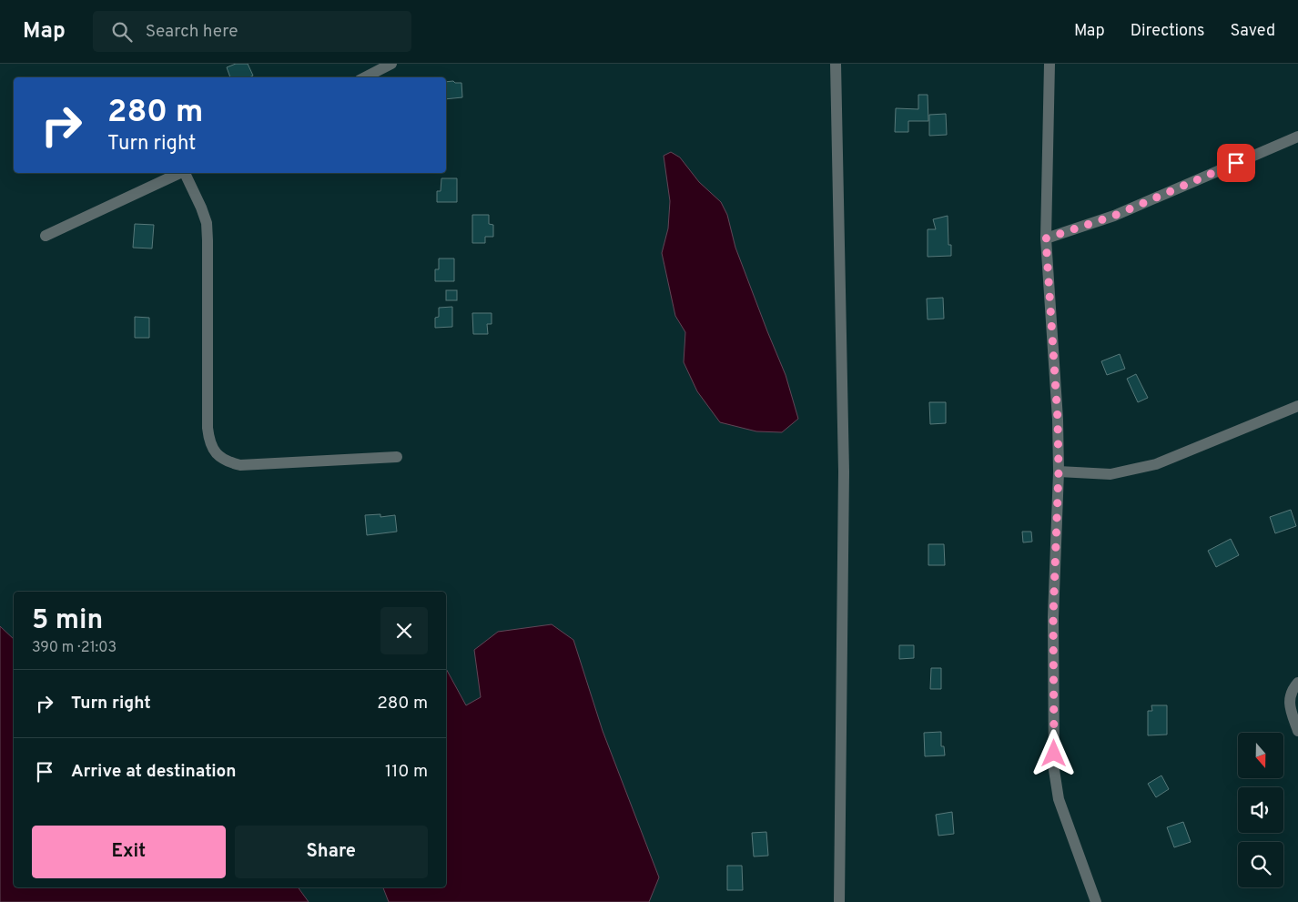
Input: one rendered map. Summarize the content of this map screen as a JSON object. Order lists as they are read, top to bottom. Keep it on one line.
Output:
{"north":"bottom","page":{"header":"Map","search":"Search here","nav":["Map","Directions","Saved"],"turn":["280 m","Turn right"],"heading":["5 min","390 m · 21:03"],"list":[{"name":"Turn right","value":"280 m"},{"name":"Arrive at destination","value":"110 m"}],"buttons":["Exit","Share"]}}
